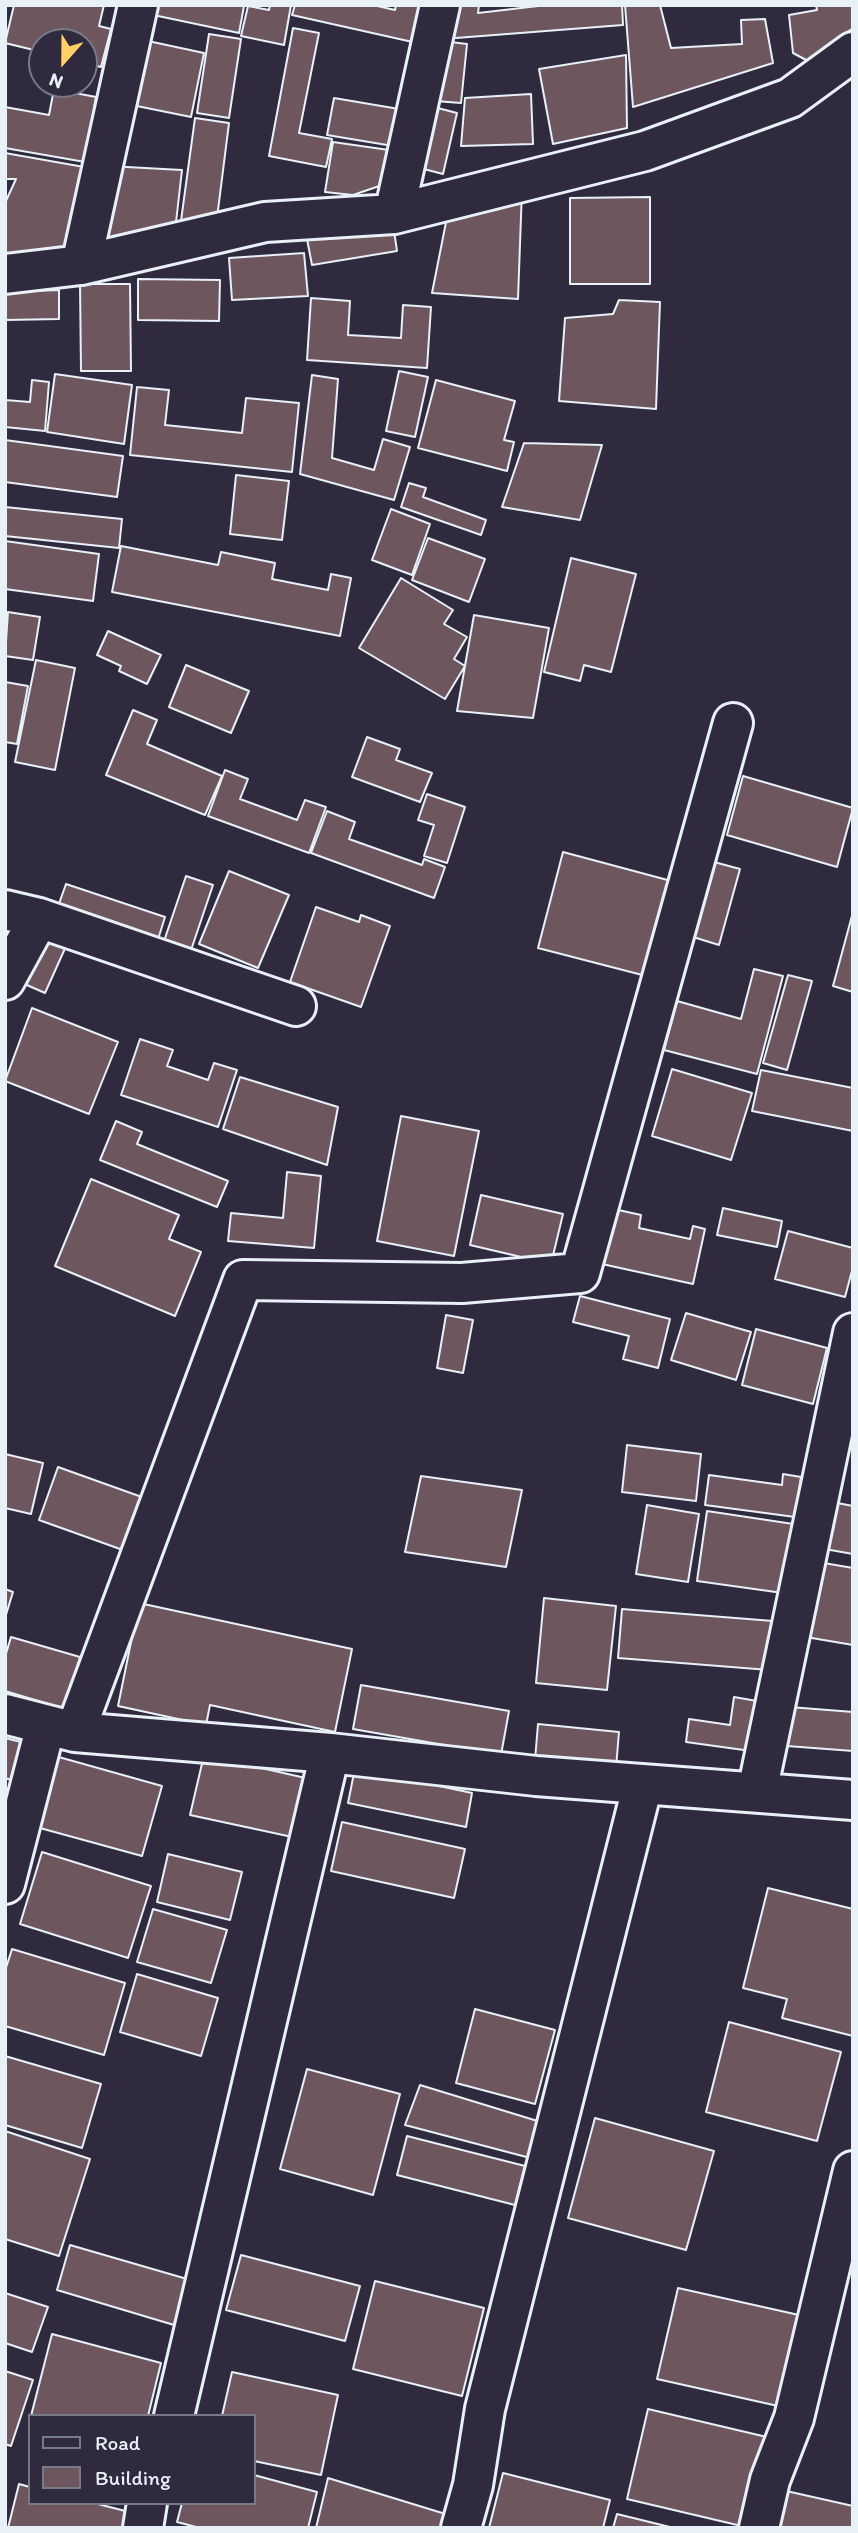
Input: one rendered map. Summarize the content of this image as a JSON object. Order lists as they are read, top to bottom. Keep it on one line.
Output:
{"legend":["Road","Building"],"north":"bottom"}
